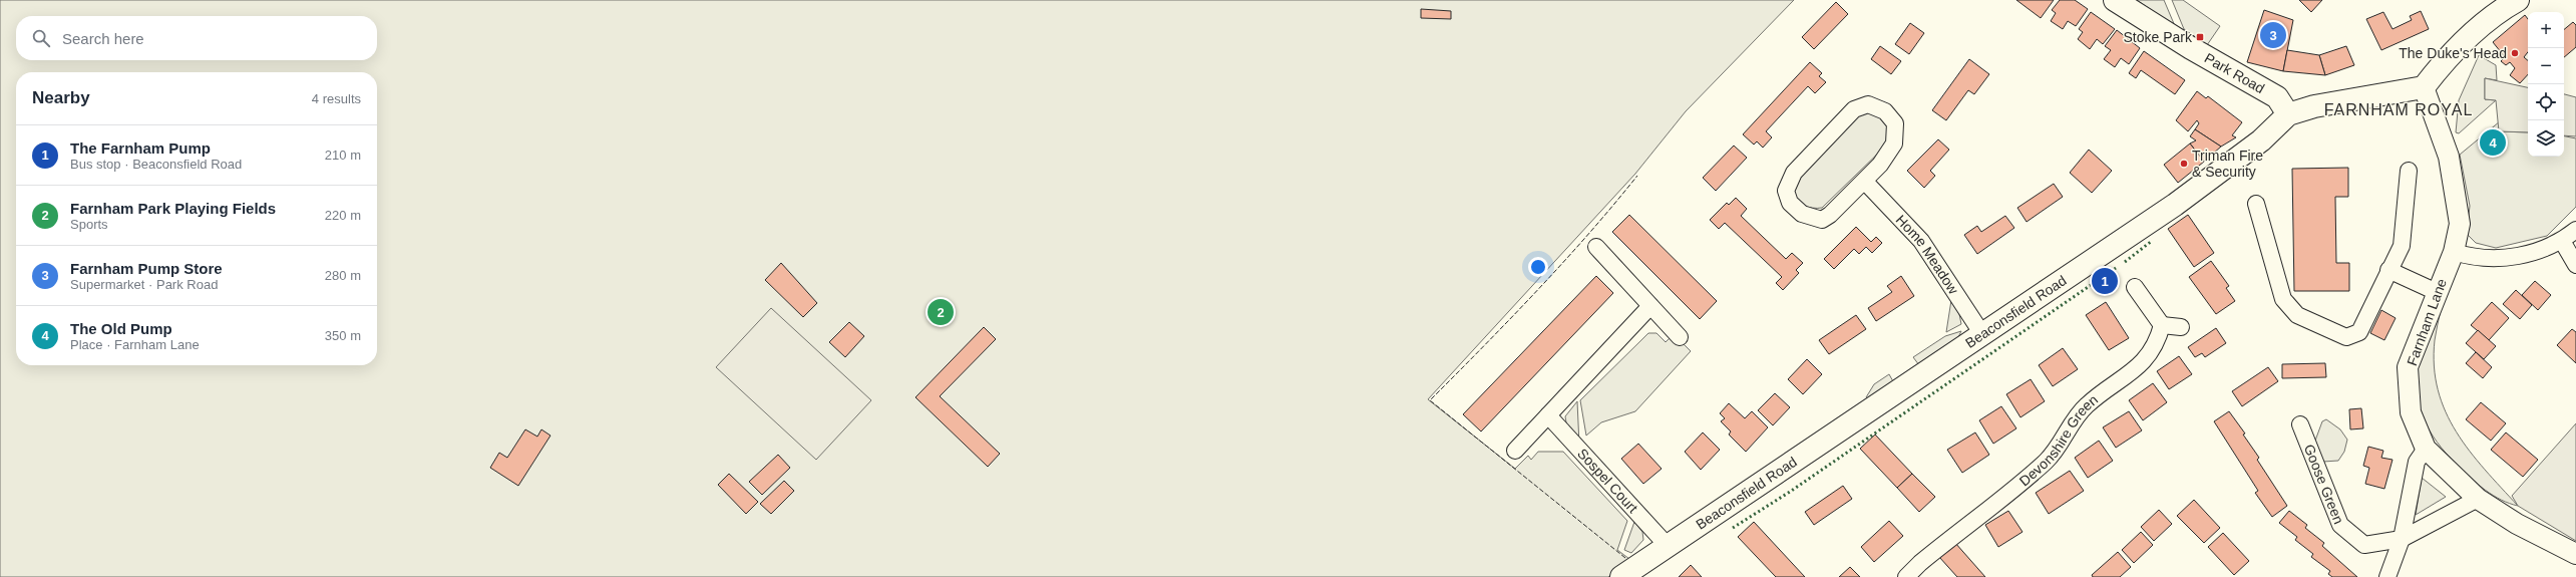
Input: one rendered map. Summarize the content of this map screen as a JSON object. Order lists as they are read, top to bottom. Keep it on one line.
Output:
{"streets":{"main road":["Park Road","Beaconsfield Road"],"street":["Home Meadow","Farnham Lane","Devonshire Green","Sospel Court","Goose Green"]},"crossings":[["Park Road","Beaconsfield Road"],["Home Meadow","Beaconsfield Road"],["Beaconsfield Road","Farnham Lane"],["Beaconsfield Road","Sospel Court"],["Farnham Lane","Goose Green"]],"districts":["FARNHAM ROYAL"],"places":{"transit":["Stoke Park"],"other":["The Duke's Head","Triman Fire & Security"]},"page":{"map_buttons":["+","−"],"search":"Search here","pins":["3","4","1","2"],"heading":["Nearby","4 results"],"list":[{"mark":"1","name":"The Farnham Pump","note":"Bus stop · Beaconsfield Road","value":"210 m"},{"mark":"2","name":"Farnham Park Playing Fields","note":"Sports","value":"220 m"},{"mark":"3","name":"Farnham Pump Store","note":"Supermarket · Park Road","value":"280 m"},{"mark":"4","name":"The Old Pump","note":"Place · Farnham Lane","value":"350 m"}]}}
